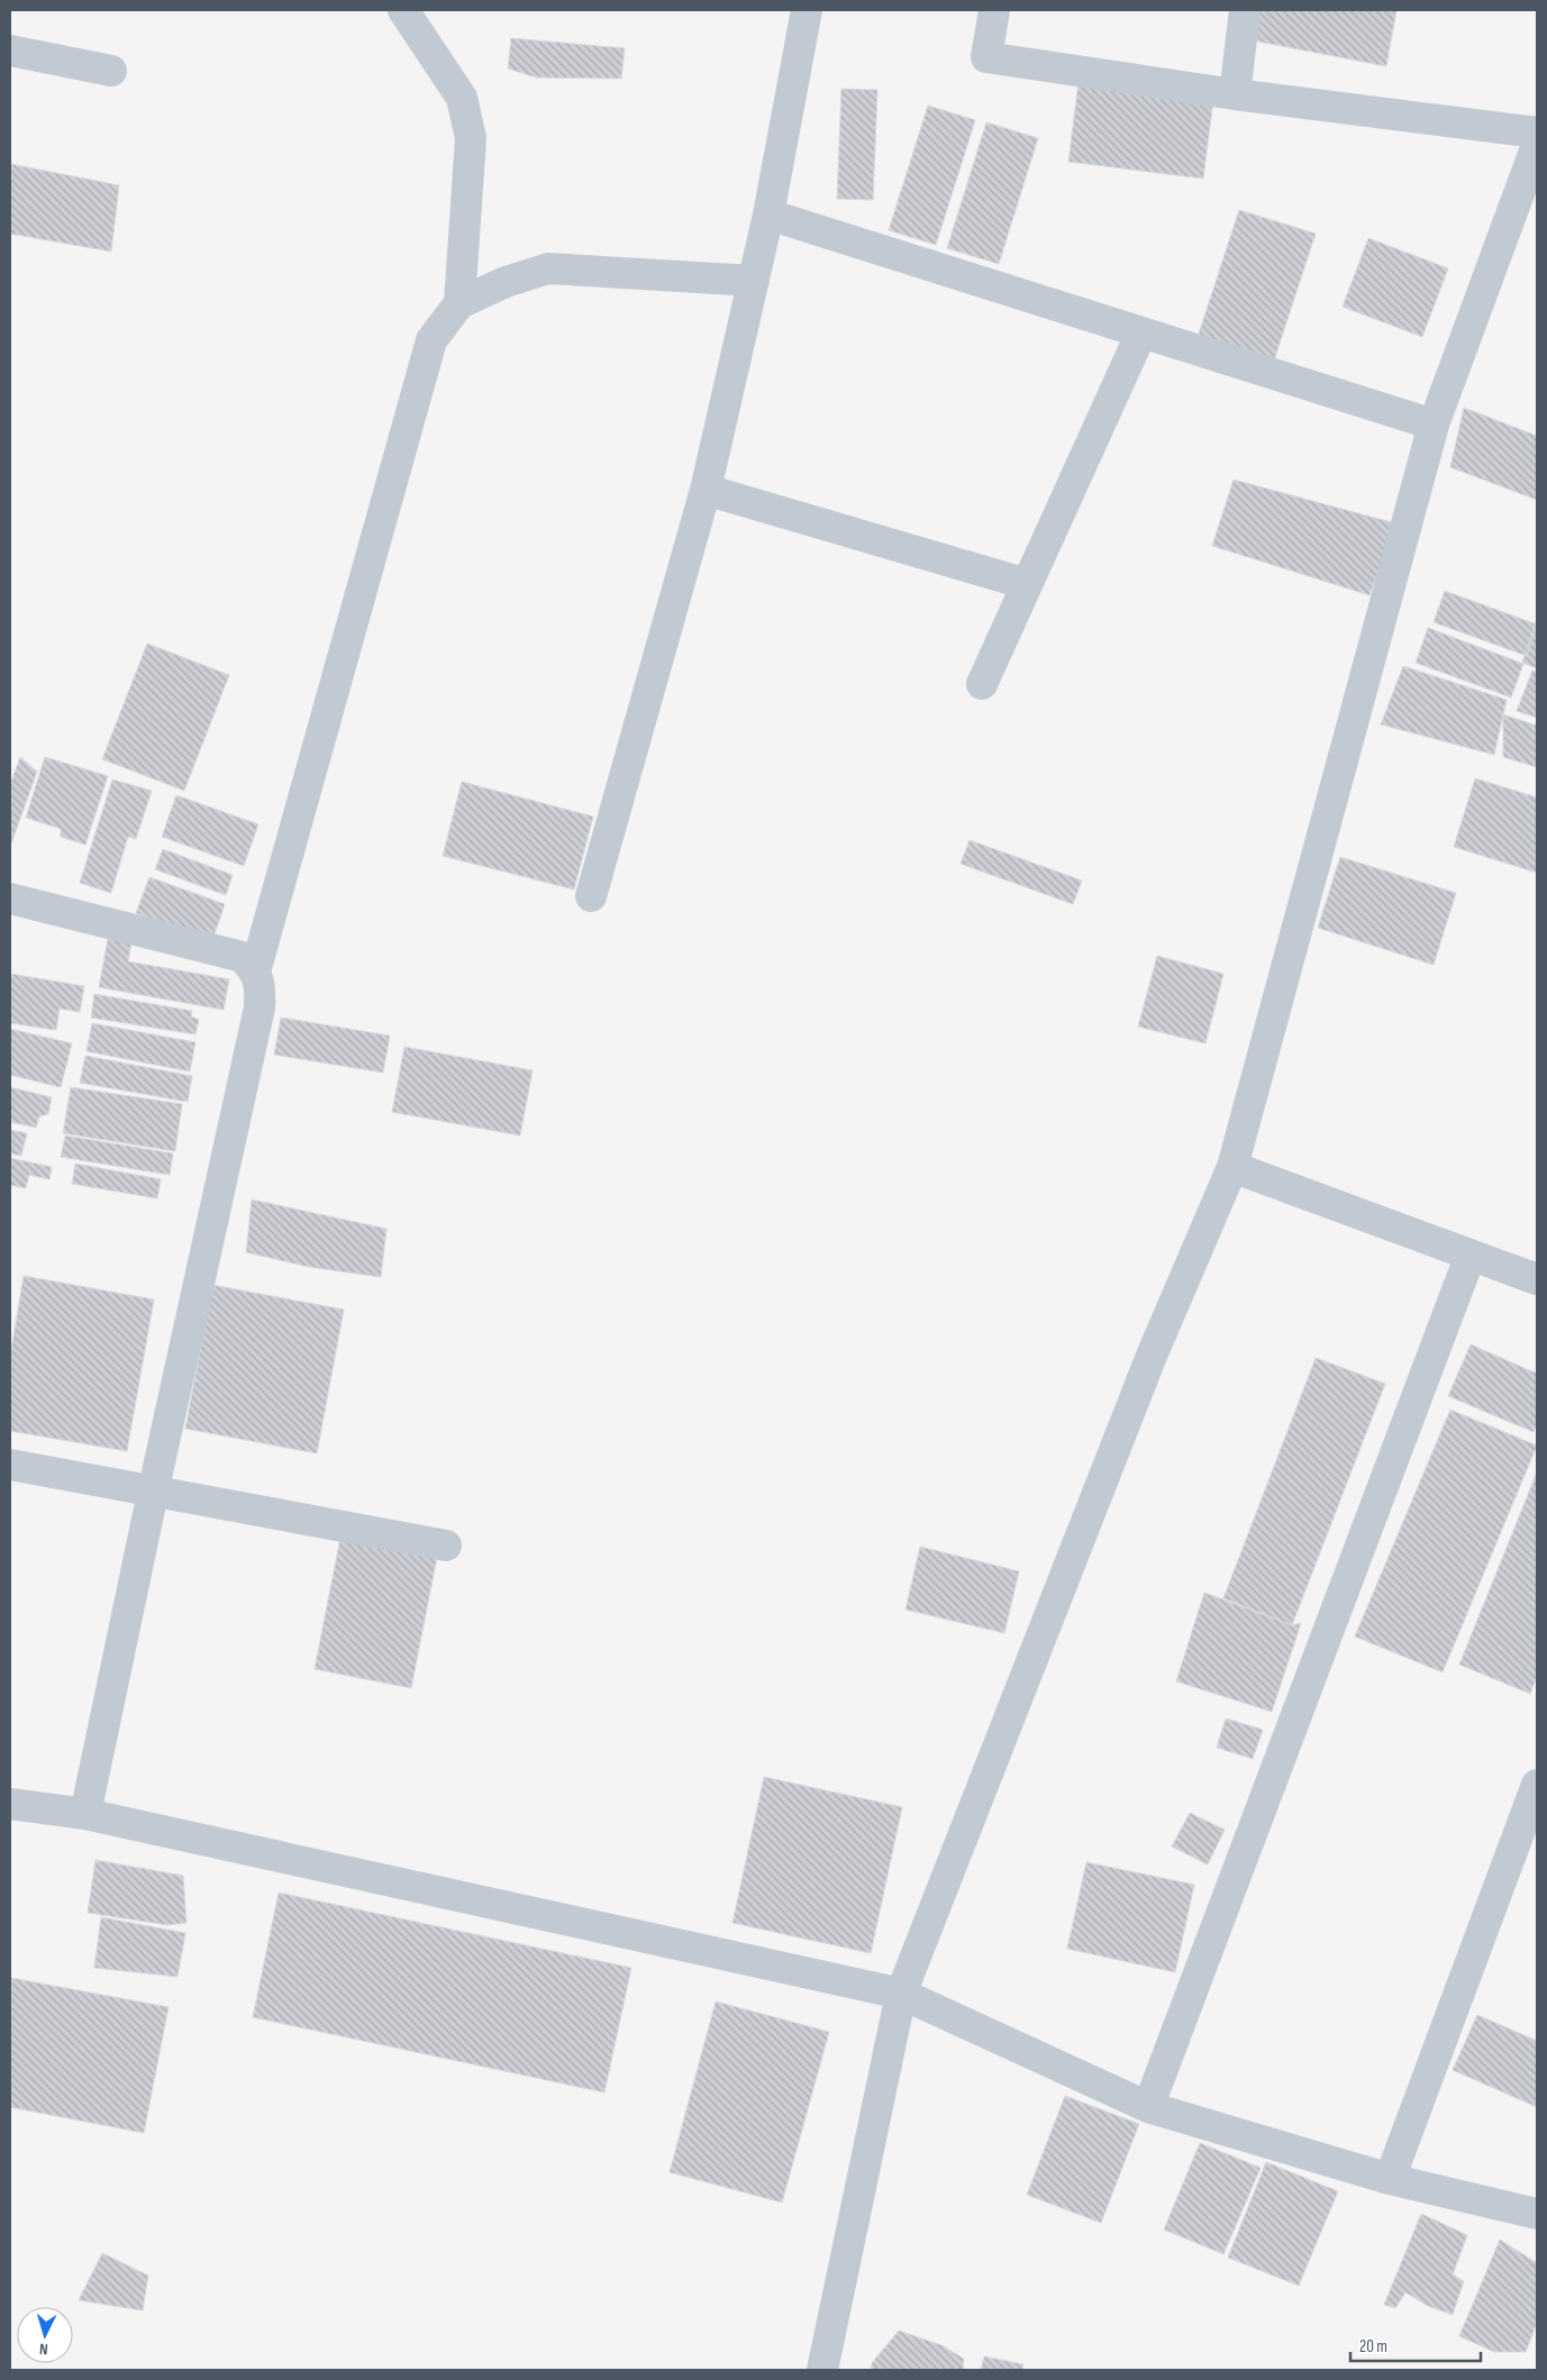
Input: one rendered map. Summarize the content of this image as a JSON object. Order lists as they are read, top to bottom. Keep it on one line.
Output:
{"scale_bar":"20 m","north":"bottom"}
